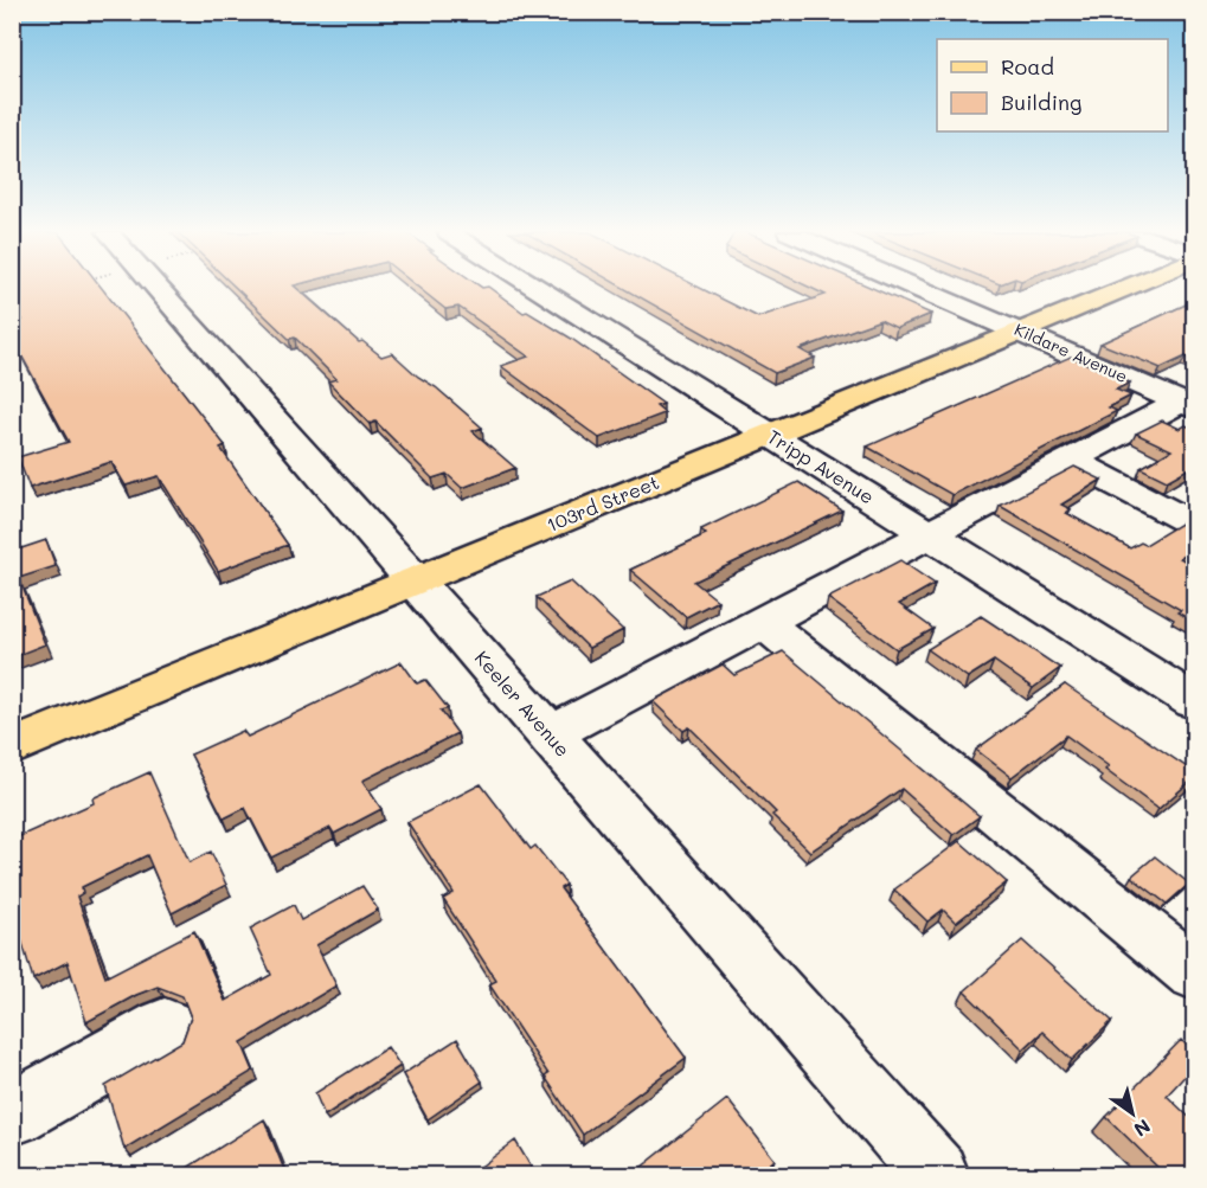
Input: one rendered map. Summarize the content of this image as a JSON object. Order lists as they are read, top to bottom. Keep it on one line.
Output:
{"streets":{"main road":["103rd Street"],"street":["Kildare Avenue","Tripp Avenue","Keeler Avenue"]},"crossings":[["Kildare Avenue","103rd Street"],["Tripp Avenue","103rd Street"],["103rd Street","Keeler Avenue"]],"legend":["Road","Building"],"north":"bottom right"}
